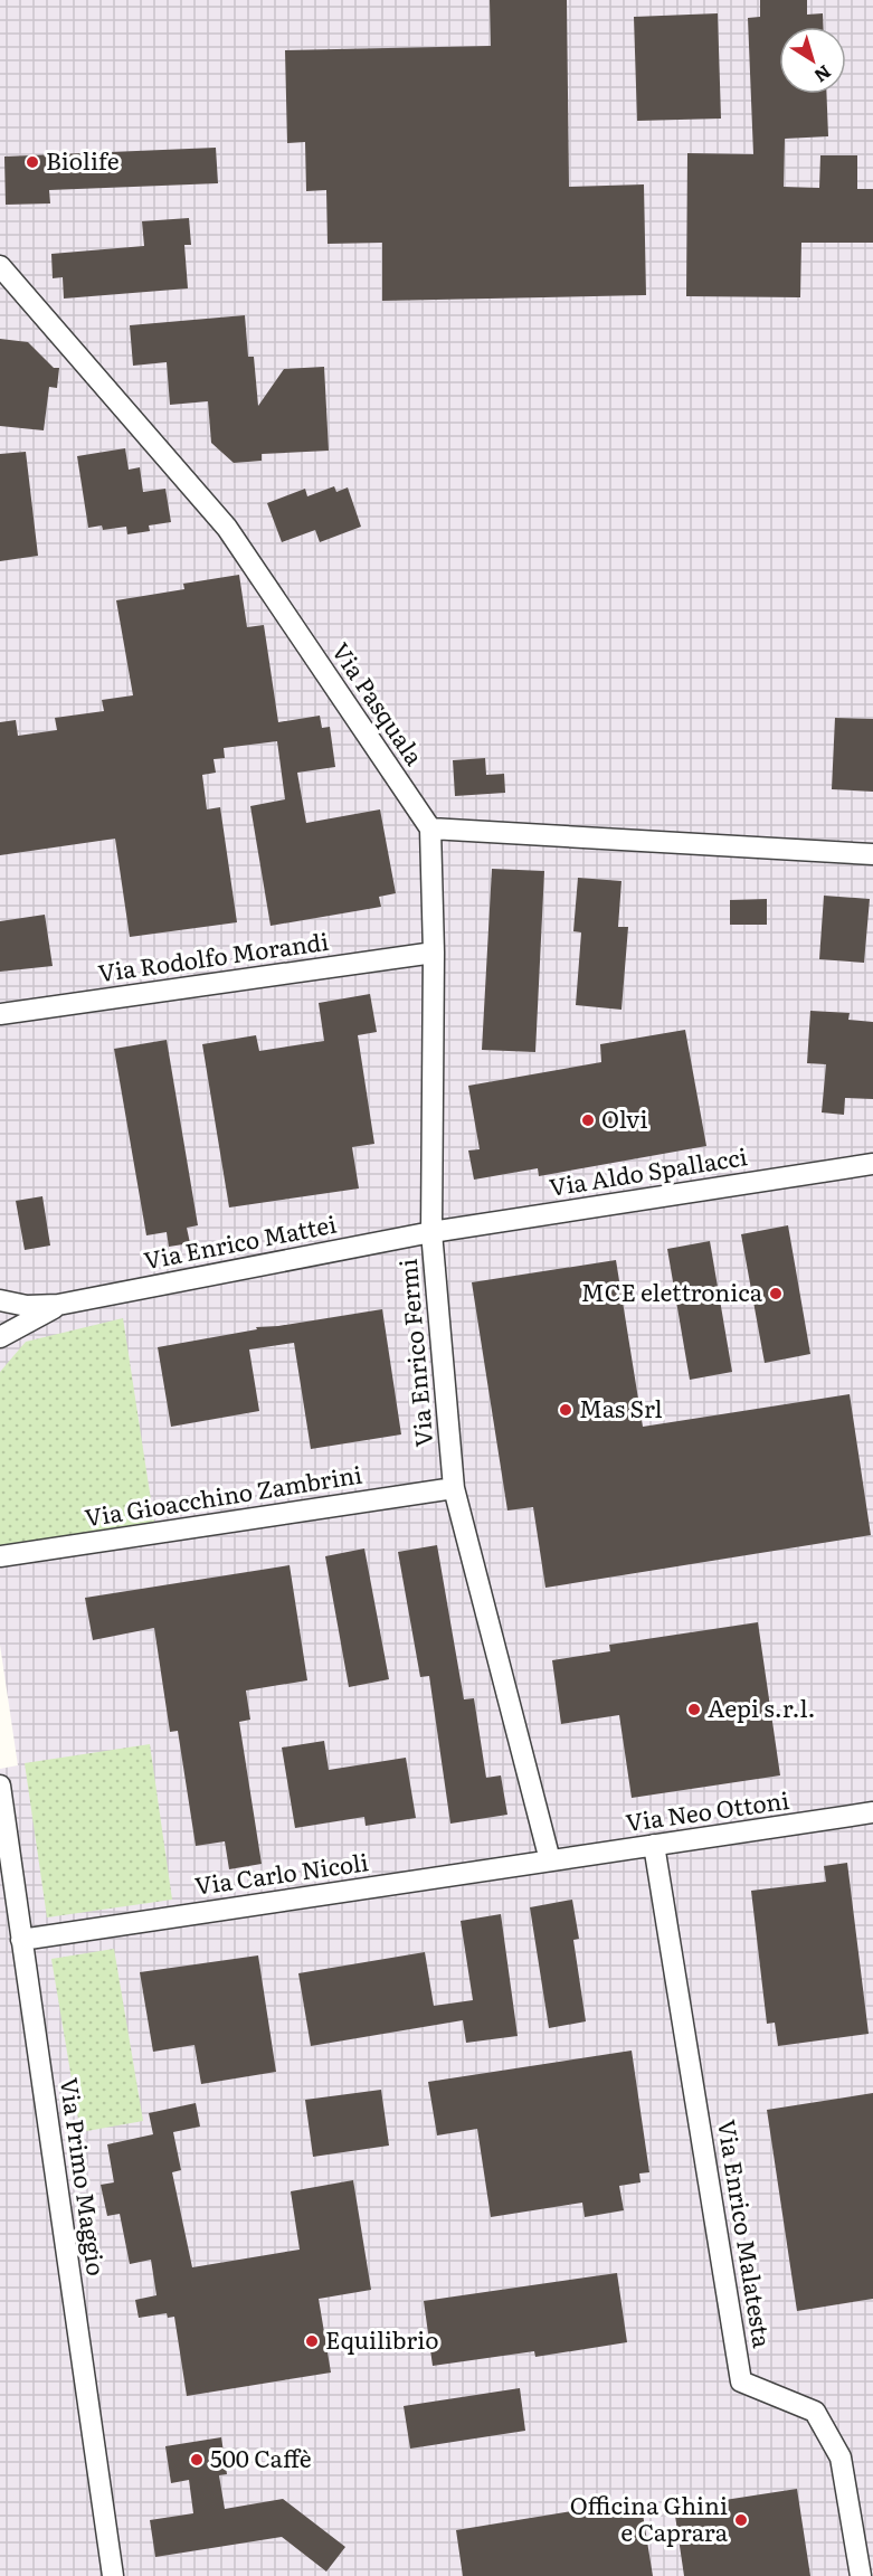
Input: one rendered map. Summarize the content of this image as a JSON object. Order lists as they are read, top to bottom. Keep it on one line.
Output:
{"streets":{"street":["Via Pasquala","Via Rodolfo Morandi","Via Aldo Spallacci","Via Enrico Mattei","Via Enrico Fermi","Via Gioacchino Zambrini","Via Neo Ottoni","Via Carlo Nicoli","Via Primo Maggio","Via Enrico Malatesta"]},"crossings":[["Via Pasquala","Via Enrico Fermi"],["Via Rodolfo Morandi","Via Enrico Fermi"],["Via Aldo Spallacci","Via Enrico Mattei"],["Via Aldo Spallacci","Via Enrico Fermi"],["Via Enrico Mattei","Via Enrico Fermi"],["Via Enrico Fermi","Via Gioacchino Zambrini"],["Via Enrico Fermi","Via Neo Ottoni"],["Via Enrico Fermi","Via Carlo Nicoli"],["Via Neo Ottoni","Via Carlo Nicoli"],["Via Neo Ottoni","Via Enrico Malatesta"],["Via Carlo Nicoli","Via Primo Maggio"]],"places":["Biolife","Olvi","MCE elettronica","Mas Srl","Aepi s.r.l.","Equilibrio","500 Caffè","Officina Ghini e Caprara"],"north":"bottom right"}
